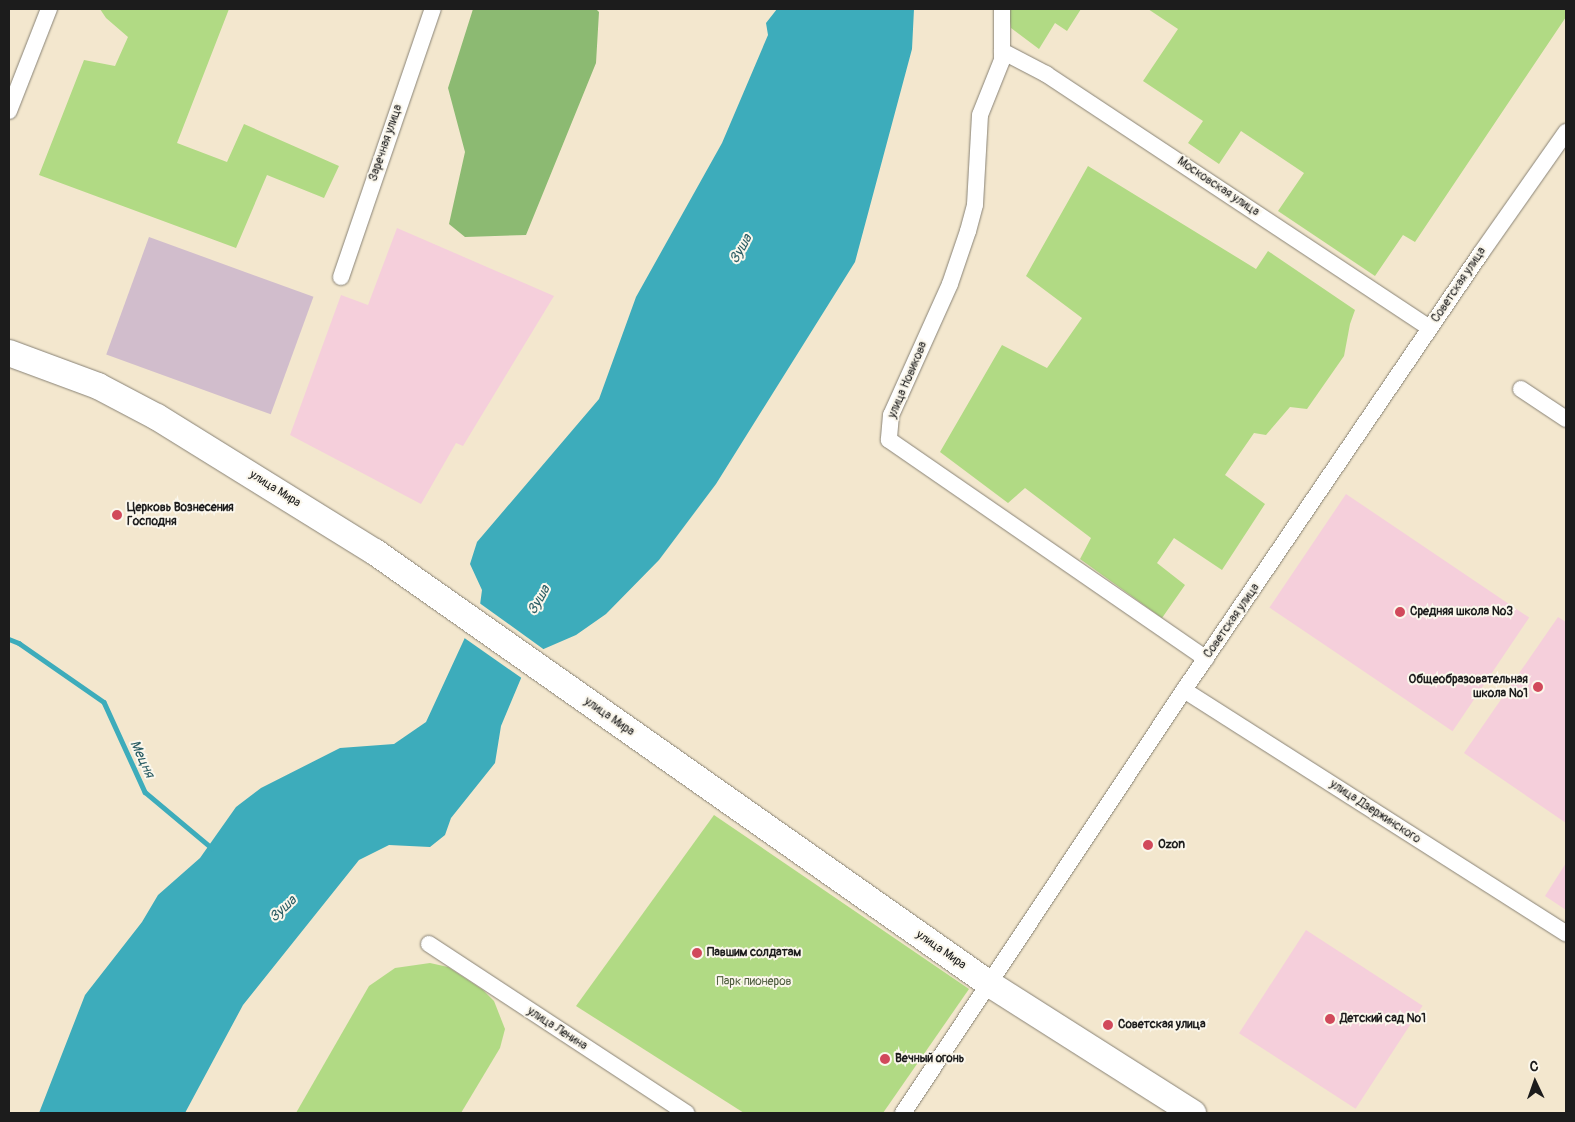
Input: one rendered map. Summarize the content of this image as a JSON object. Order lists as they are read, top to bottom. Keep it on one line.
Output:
{"streets":{"main road":["улица Мира"],"street":["Заречная улица","Московская улица","Советская улица","улица Новикова","улица Дзержинского","улица Ленина"]},"crossings":[["Московская улица","Советская улица"],["Московская улица","улица Новикова"],["Советская улица","улица Новикова"],["Советская улица","улица Мира"],["Советская улица","улица Дзержинского"]],"water":["Зуша","Мецня"],"parks":["Парк пионеров"],"places":["Церковь Вознесения Господня","Средняя школа №3","Общеобразовательная школа №1","Ozon","Павшим солдатам","Детский сад №1","Советская улица","Вечный огонь"],"north":"top"}
